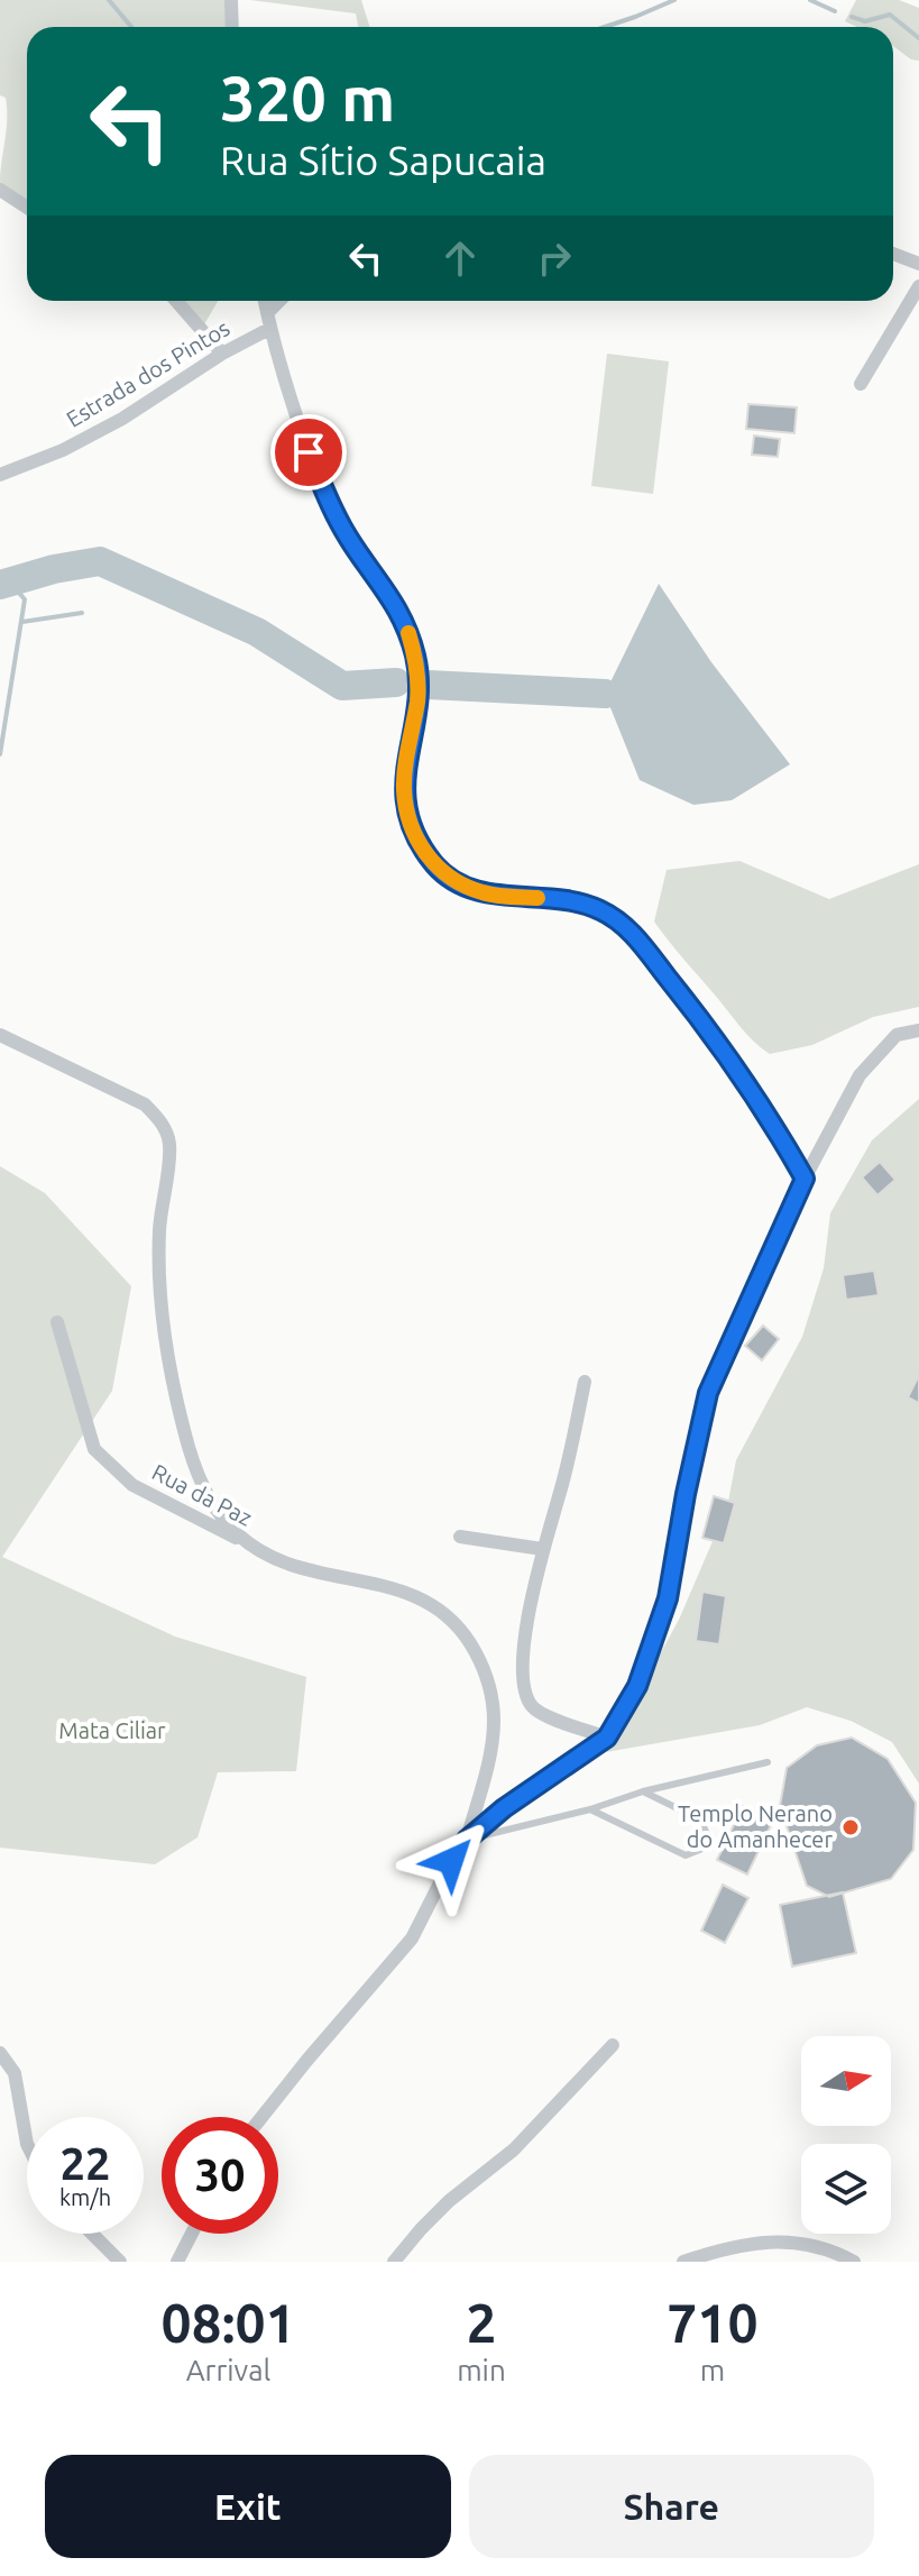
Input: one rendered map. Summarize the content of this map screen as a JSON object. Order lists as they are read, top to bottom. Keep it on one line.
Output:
{"streets":{"street":["Estrada dos Pintos","Rua da Paz"]},"parks":["Mata Ciliar"],"places":["Templo Nerano do Amanhecer"],"north":"right","page":{"turn":["320 m","Rua Sítio Sapucaia"],"speed":"22 km/h","limit":"30","eta":["08:01","Arrival","2","min","710","m"],"buttons":["Exit","Share"]}}
